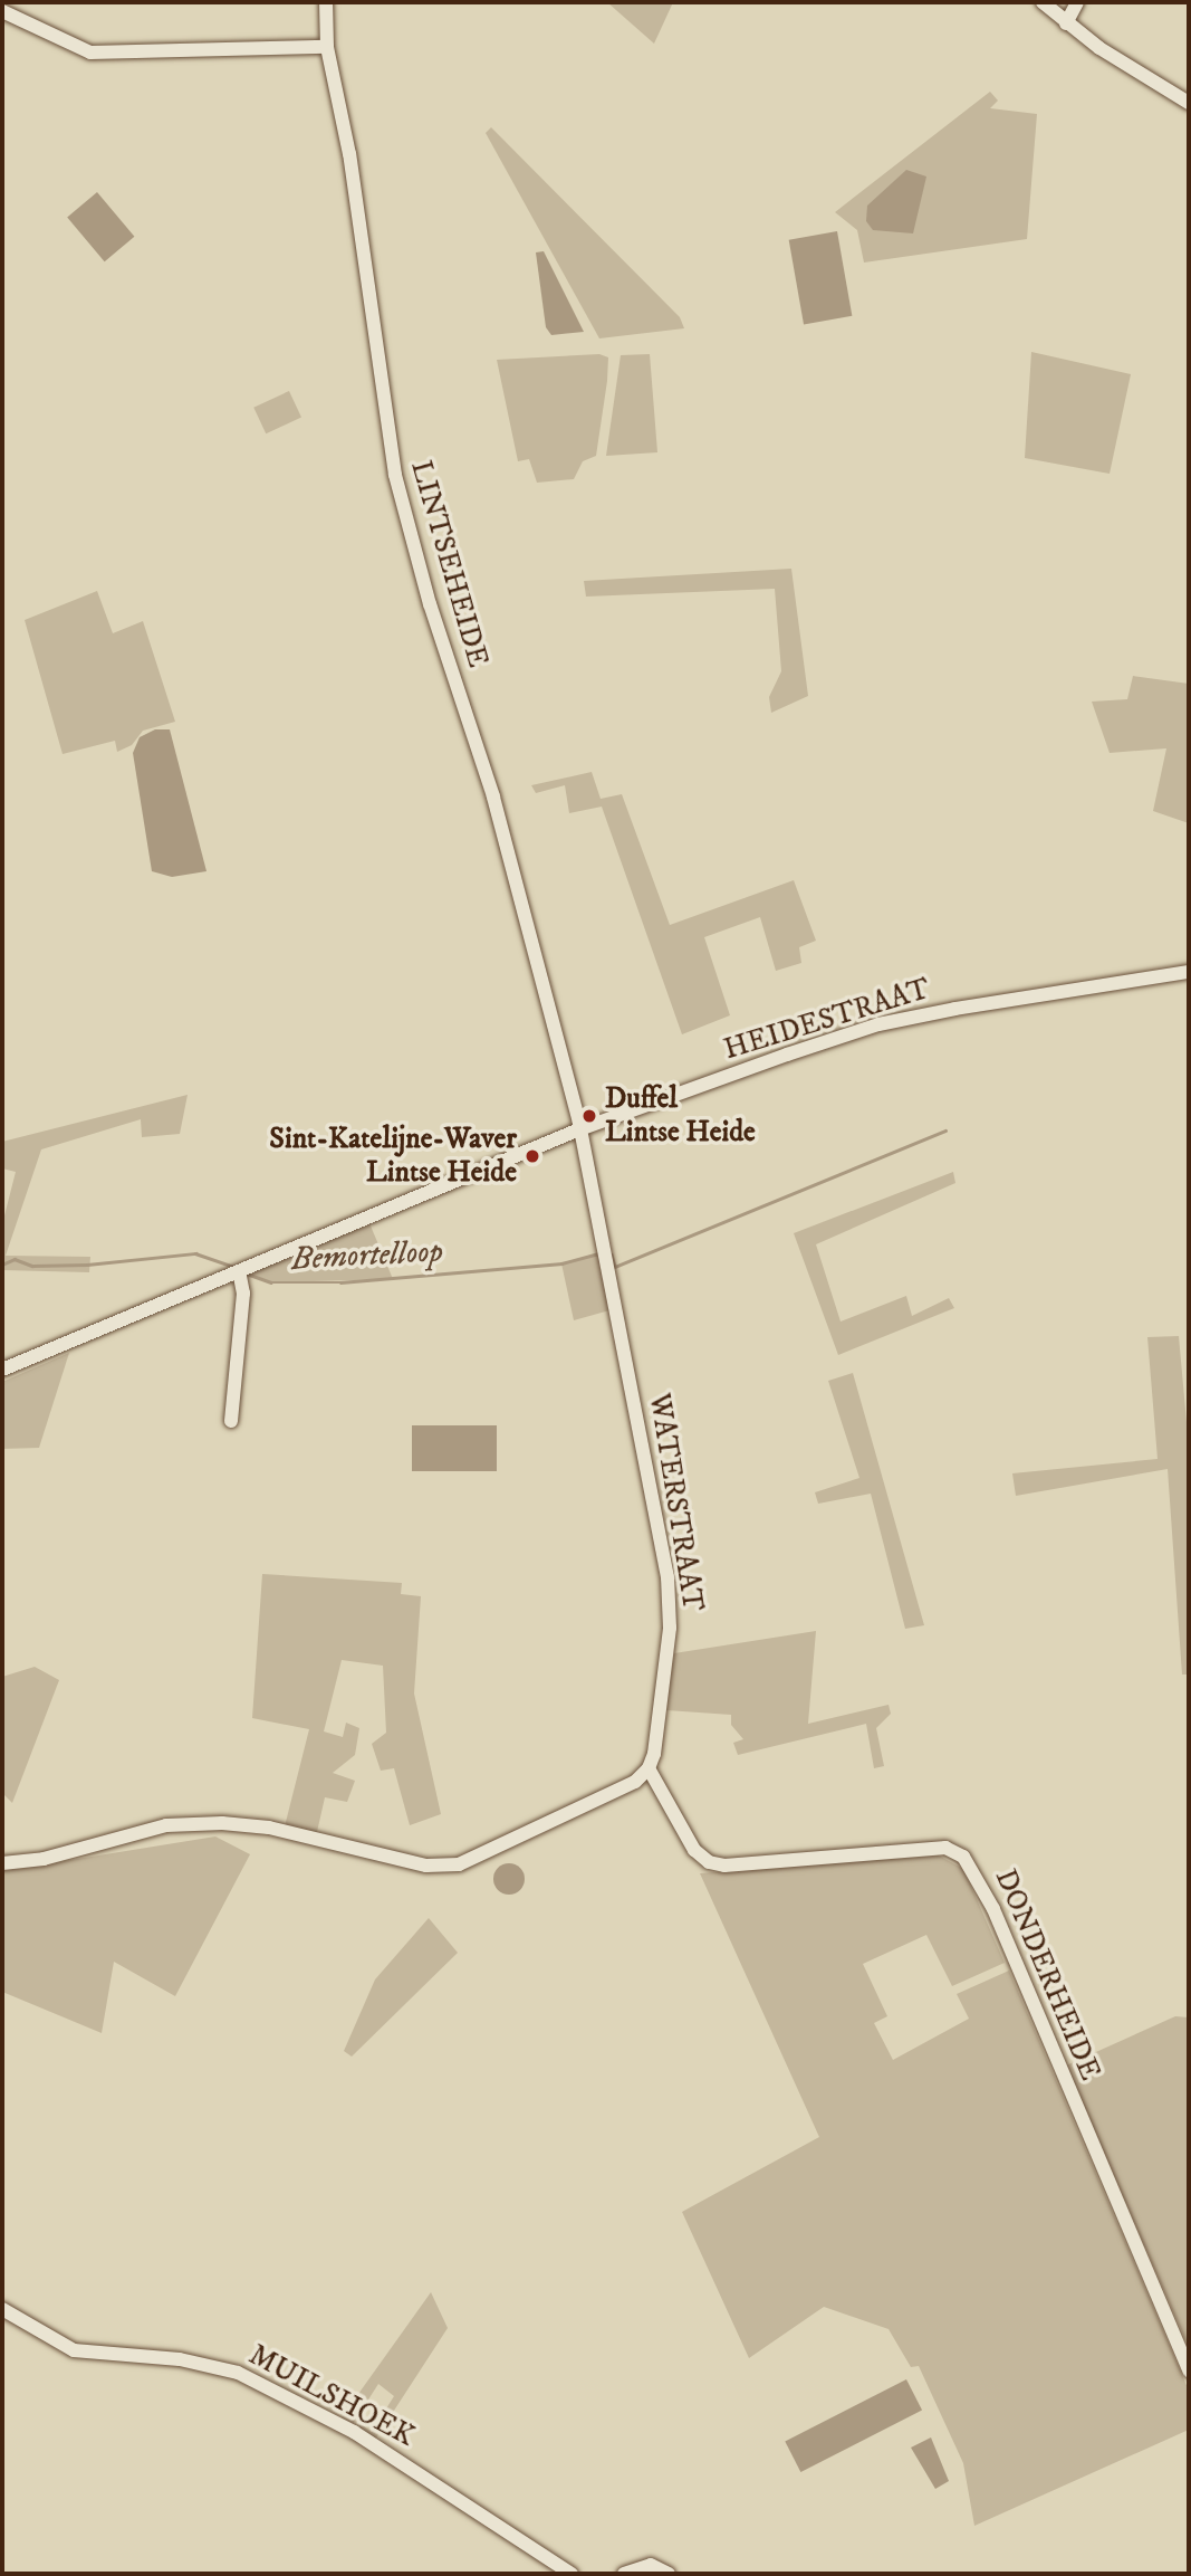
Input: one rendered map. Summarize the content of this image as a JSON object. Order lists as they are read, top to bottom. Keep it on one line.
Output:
{"streets":{"street":["LINTSEHEIDE","HEIDESTRAAT","WATERSTRAAT","DONDERHEIDE","MUILSHOEK"]},"crossings":[["LINTSEHEIDE","HEIDESTRAAT"],["LINTSEHEIDE","WATERSTRAAT"],["HEIDESTRAAT","WATERSTRAAT"],["WATERSTRAAT","DONDERHEIDE"]],"water":["Bemortelloop"],"places":["Duffel Lintse Heide","Sint-Katelijne-Waver Lintse Heide"]}
